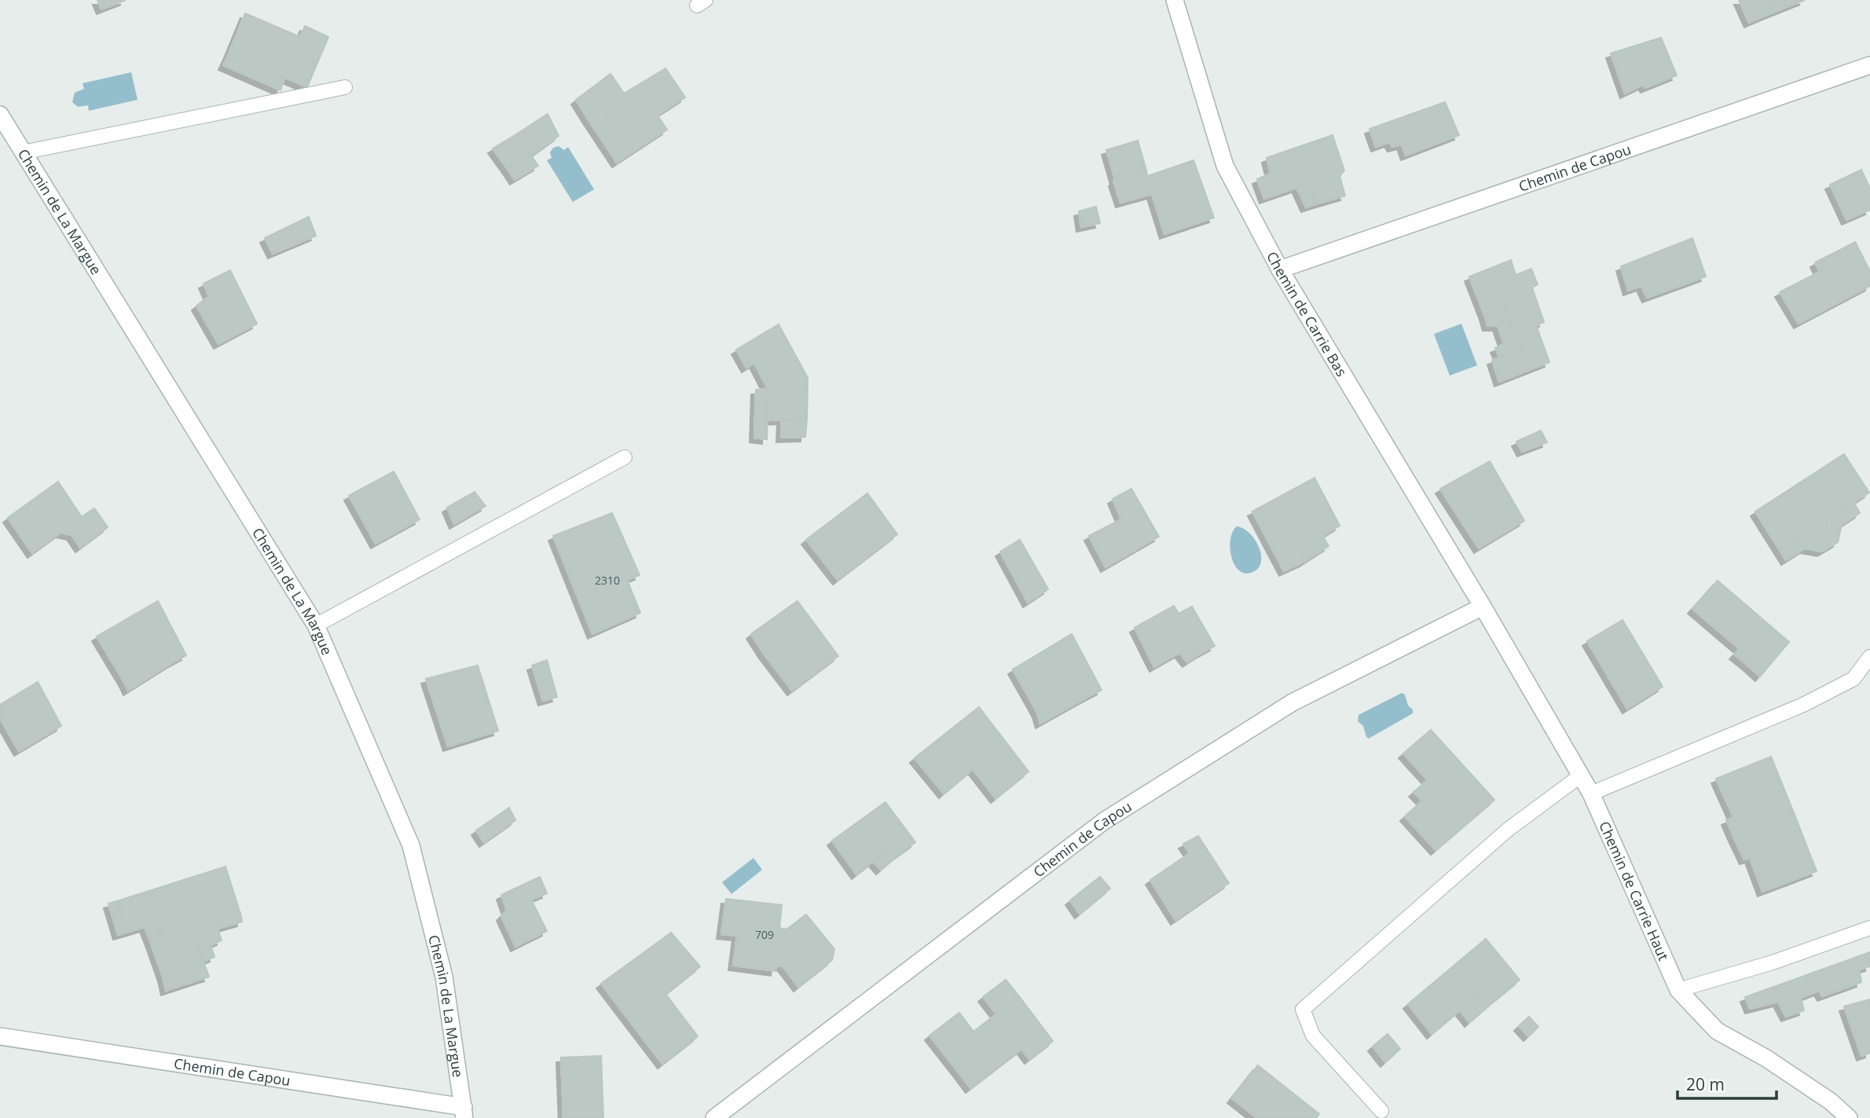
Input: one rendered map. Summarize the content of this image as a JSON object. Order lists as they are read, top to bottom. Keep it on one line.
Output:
{"streets":{"street":["Chemin de Capou","Chemin de La Margue","Chemin de Carrie Bas","Chemin de Carrie Haut"]},"crossings":[["Chemin de Capou","Chemin de La Margue"],["Chemin de Capou","Chemin de Carrie Bas"],["Chemin de Capou","Chemin de Carrie Haut"],["Chemin de Carrie Bas","Chemin de Carrie Haut"]],"house_numbers":["2310","709"],"scale_bar":"20 m"}
